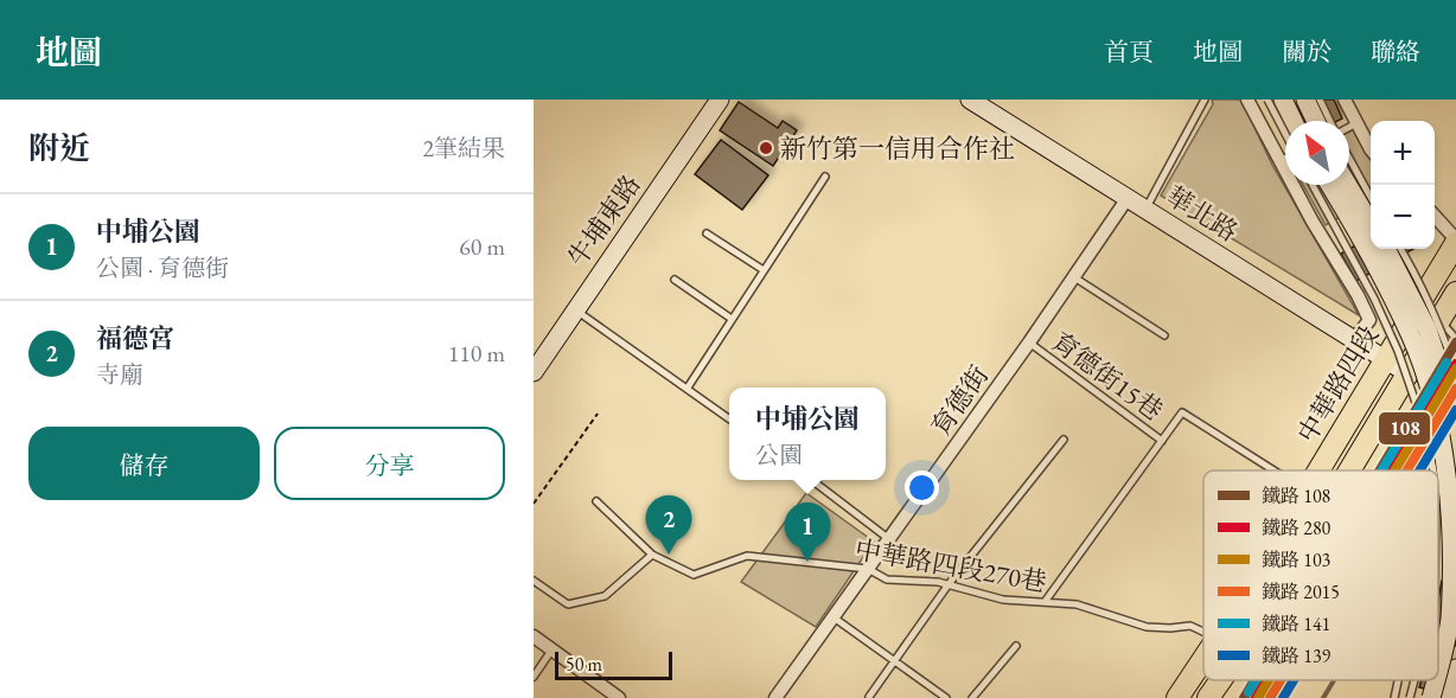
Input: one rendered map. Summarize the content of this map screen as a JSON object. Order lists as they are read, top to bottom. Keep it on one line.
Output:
{"streets":{"main road":["中華路四段"],"street":["華北路","牛埔東路","育德街"],"lane":["育德街15巷","中華路四段270巷"]},"crossings":[["華北路","中華路四段"],["華北路","育德街"],["育德街15巷","育德街"],["育德街","中華路四段270巷"]],"places":["新竹第一信用合作社"],"lines":["rail line 108","rail line 141","rail line 280","rail line 103","rail line 2015","rail line 139"],"legend":["鐵路 108","鐵路 280","鐵路 103","鐵路 2015","鐵路 141","鐵路 139"],"scale_bar":"50 m","north":"top left","page":{"header":"地圖","nav":["首頁","地圖","關於","聯絡"],"heading":["附近","2筆結果"],"map_buttons":["+","−"],"list":[{"mark":"1","name":"中埔公園","note":"公園 · 育德街","value":"60 m"},{"mark":"2","name":"福德宮","note":"寺廟","value":"110 m"}],"popup":["中埔公園","公園"],"buttons":["儲存","分享"],"pins":["2","1"],"scale":"50 m"}}
